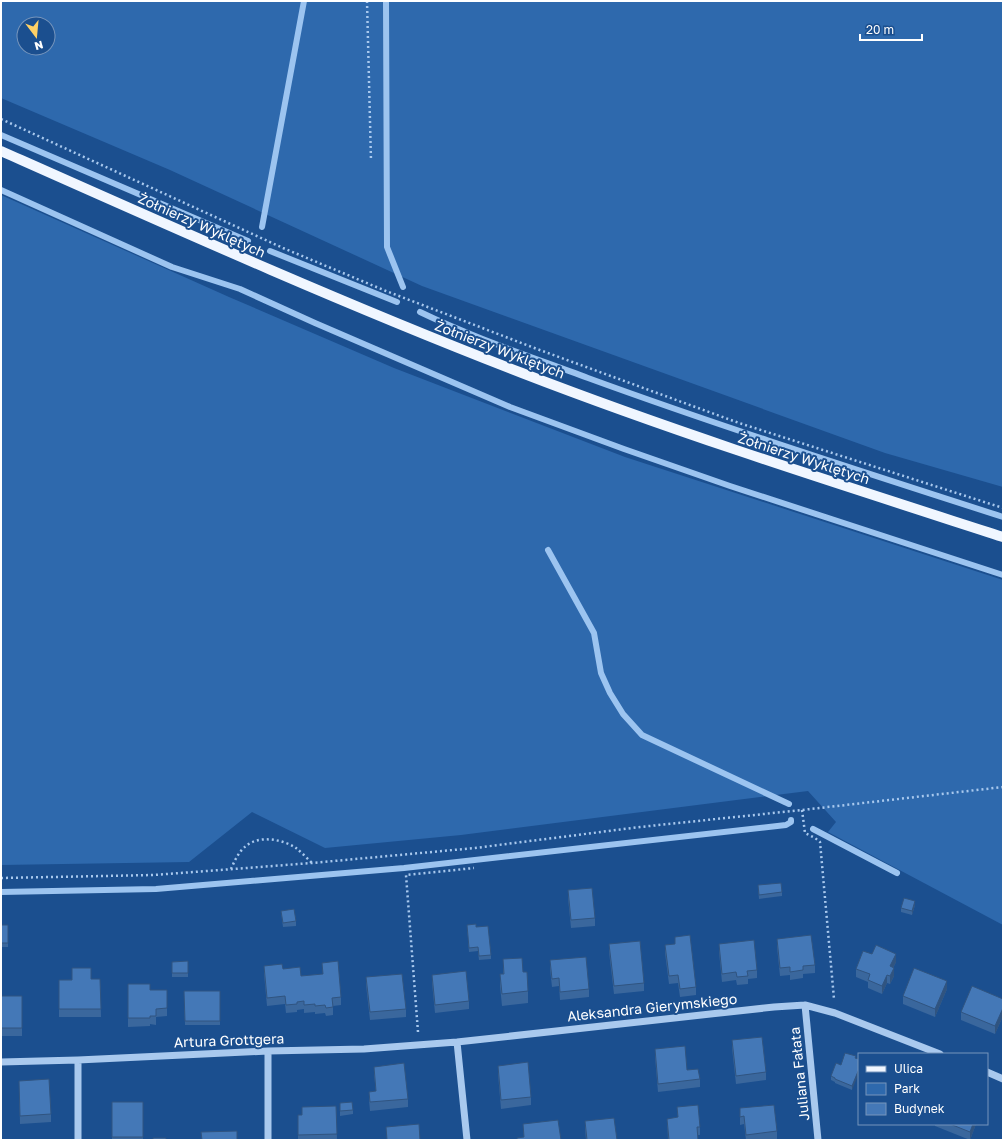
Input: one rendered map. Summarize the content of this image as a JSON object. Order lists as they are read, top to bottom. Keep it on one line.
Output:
{"streets":{"main road":["Żołnierzy Wyklętych"],"street":["Aleksandra Gierymskiego","Artura Grottgera","Juliana Fałata"]},"crossings":[["Aleksandra Gierymskiego","Artura Grottgera"],["Aleksandra Gierymskiego","Juliana Fałata"]],"legend":["Ulica","Park","Budynek"],"scale_bar":"20 m","north":"bottom"}
